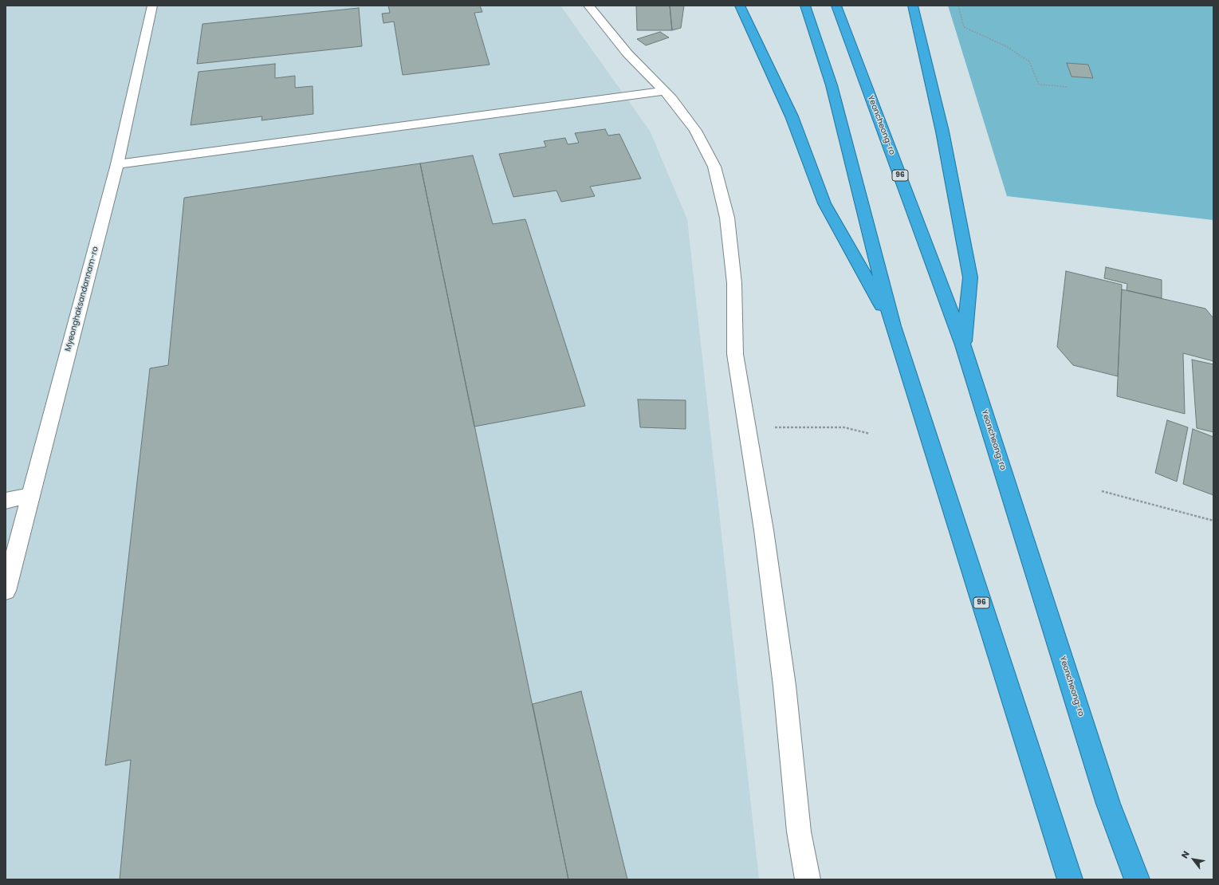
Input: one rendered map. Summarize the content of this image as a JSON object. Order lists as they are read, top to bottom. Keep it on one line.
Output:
{"streets":{"highway":["Yeoncheong-ro","96"],"street":["Myeonghaksandannam-ro"]},"north":"top left"}
